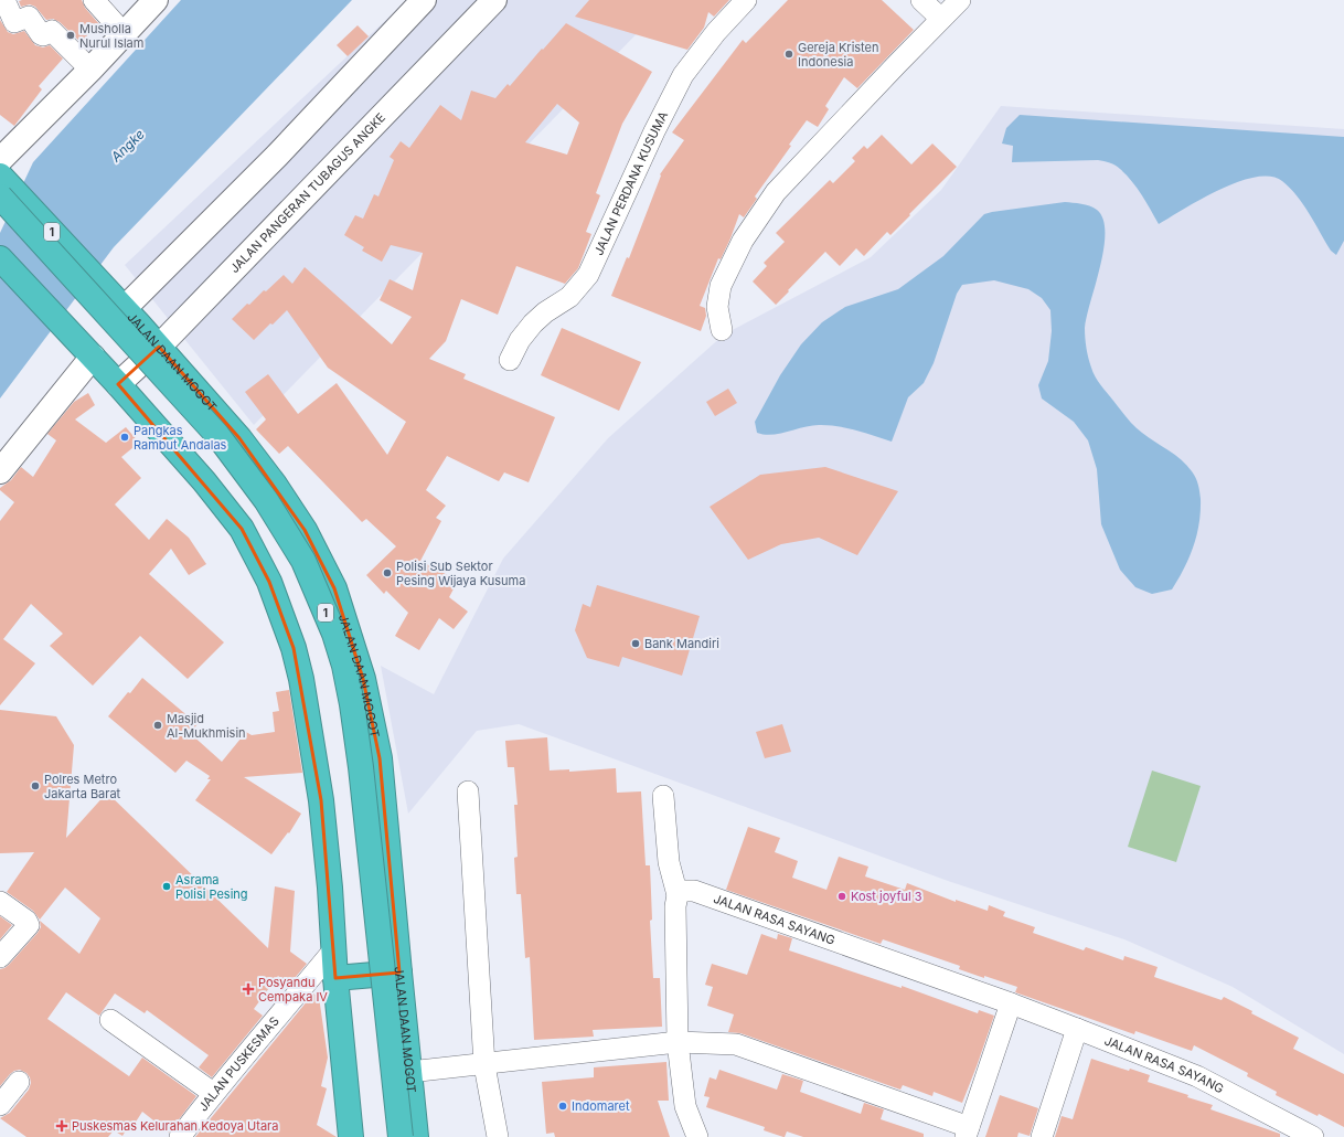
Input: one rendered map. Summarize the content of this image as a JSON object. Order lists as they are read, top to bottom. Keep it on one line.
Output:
{"streets":{"highway":["1","JALAN DAAN MOGOT"],"main road":["JALAN PANGERAN TUBAGUS ANGKE"],"street":["JALAN PERDANA KUSUMA","JALAN RASA SAYANG","JALAN PUSKESMAS"]},"crossings":[["JALAN PANGERAN TUBAGUS ANGKE","JALAN DAAN MOGOT"]],"water":["Angke"],"places":{"other":["Musholla Nurul Islam","Gereja Kristen Indonesia","Pangkas Rambut Andalas","Polisi Sub Sektor Pesing Wijaya Kusuma","Bank Mandiri","Masjid Al-Mukhmisin","Polres Metro Jakarta Barat","Asrama Polisi Pesing","Kost joyful 3","Indomaret"],"health":["Posyandu Cempaka IV","Puskesmas Kelurahan Kedoya Utara"]}}
